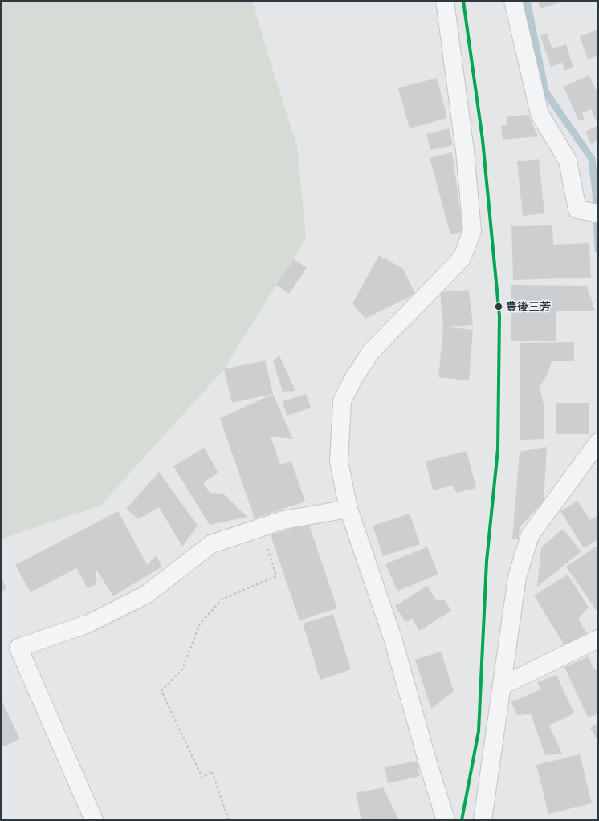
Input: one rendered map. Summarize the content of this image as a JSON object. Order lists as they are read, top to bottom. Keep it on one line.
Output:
{"places":["豊後三芳"]}
